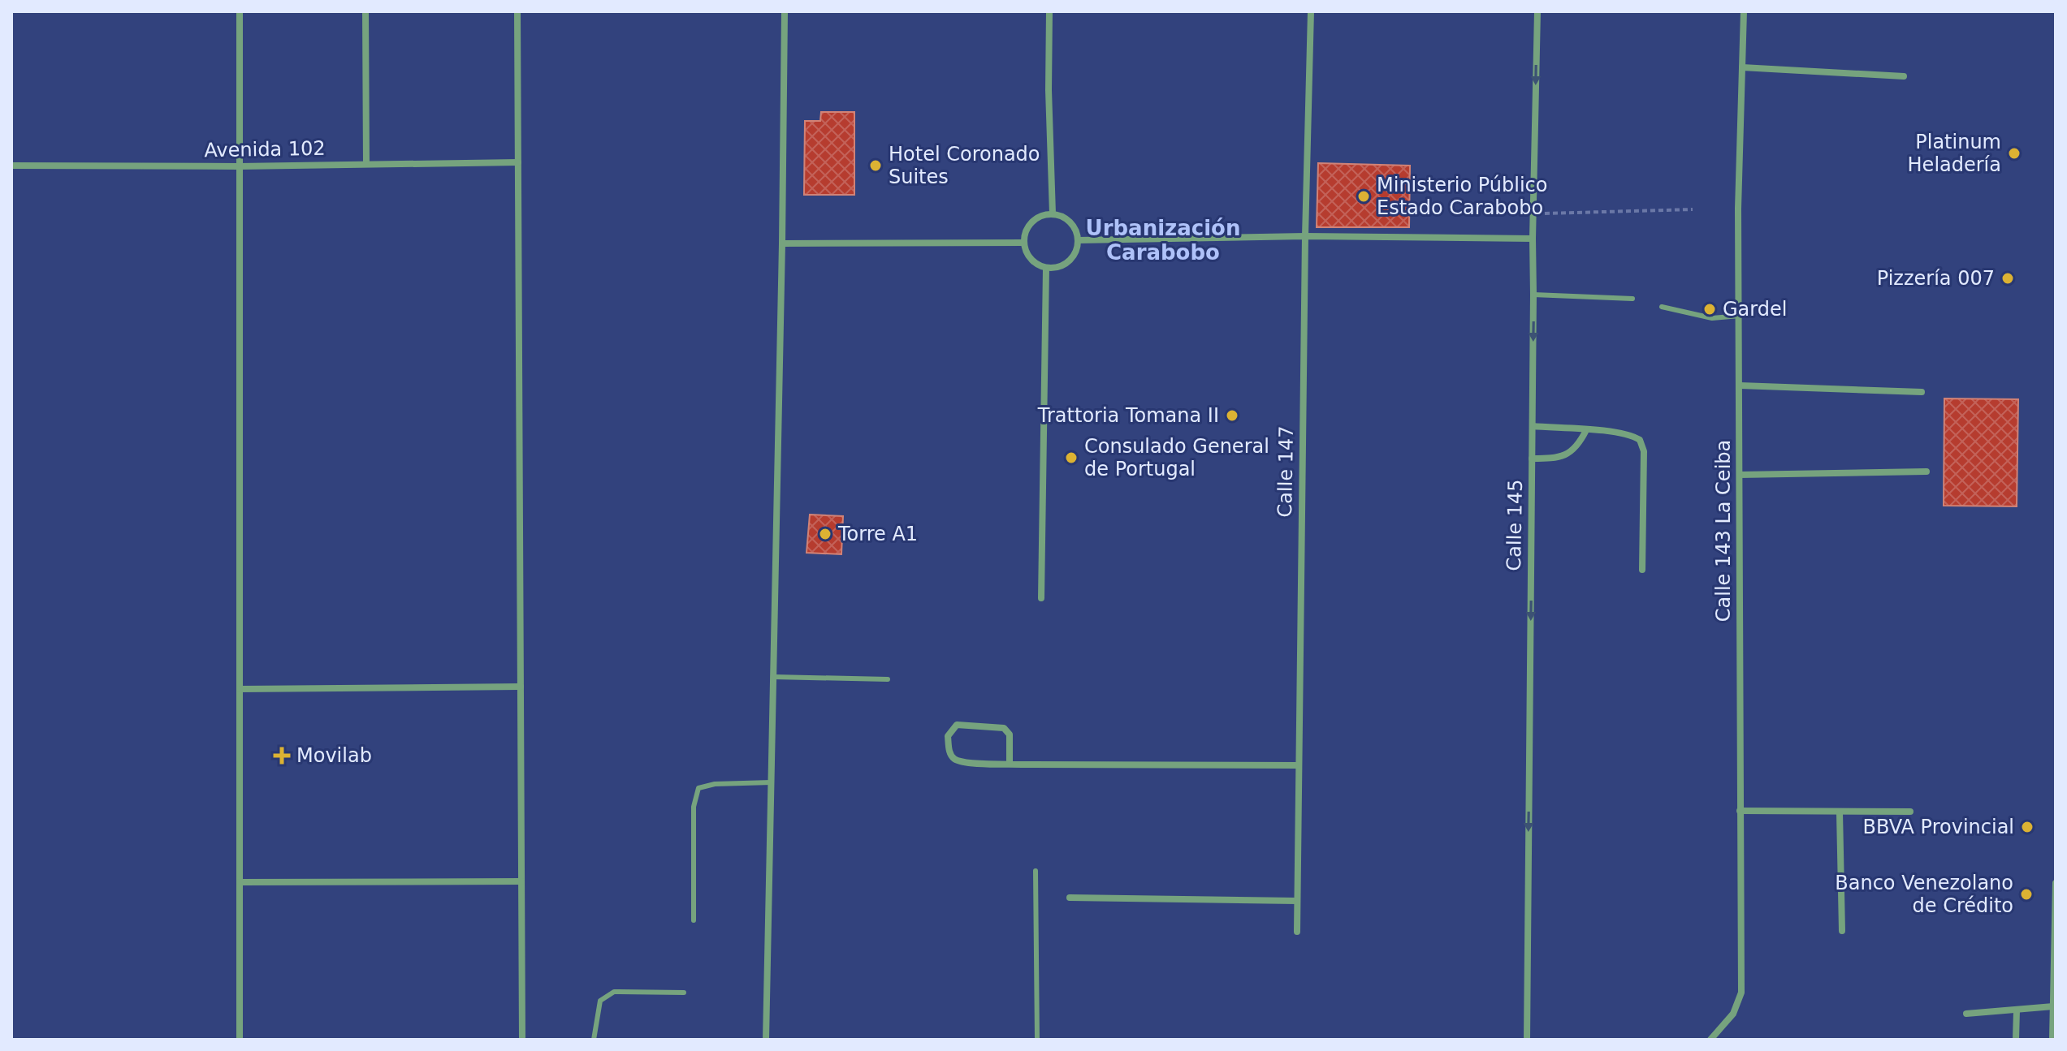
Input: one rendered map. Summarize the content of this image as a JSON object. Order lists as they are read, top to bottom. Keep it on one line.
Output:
{"streets":{"street":["Avenida 102","Calle 147","Calle 145","Calle 143 La Ceiba"]},"one_way":["Calle 145"],"districts":["Urbanización Carabobo"],"places":{"other":["Platinum Heladería","Hotel Coronado Suites","Ministerio Público Estado Carabobo","Pizzería 007","Gardel","Trattoria Tomana II","Consulado General de Portugal","Torre A1","BBVA Provincial","Banco Venezolano de Crédito"],"health":["Movilab"]}}
